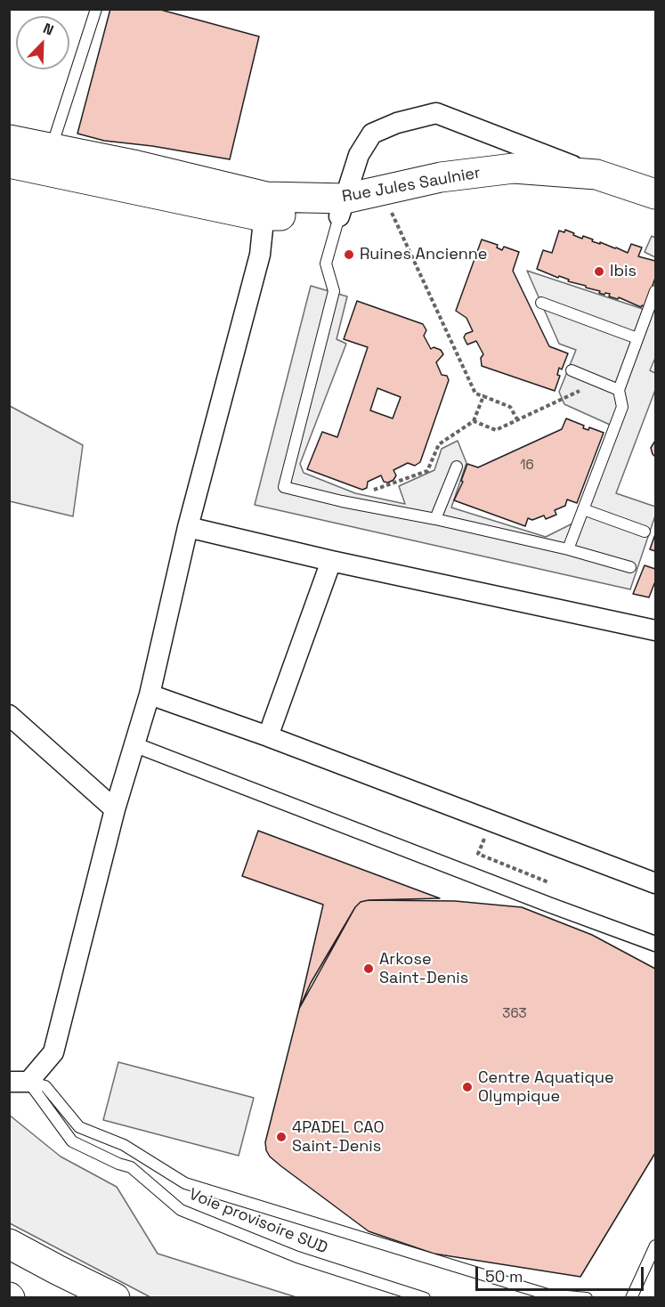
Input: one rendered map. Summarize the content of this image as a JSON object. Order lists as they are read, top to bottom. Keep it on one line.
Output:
{"streets":{"main road":["Rue Jules Saulnier"],"lane":["Voie provisoire SUD"]},"places":["Ruines Ancienne","Ibis","Arkose Saint-Denis","Centre Aquatique Olympique","4PADEL CAO Saint-Denis"],"house_numbers":["16","363"],"scale_bar":"50 m","north":"top right"}
